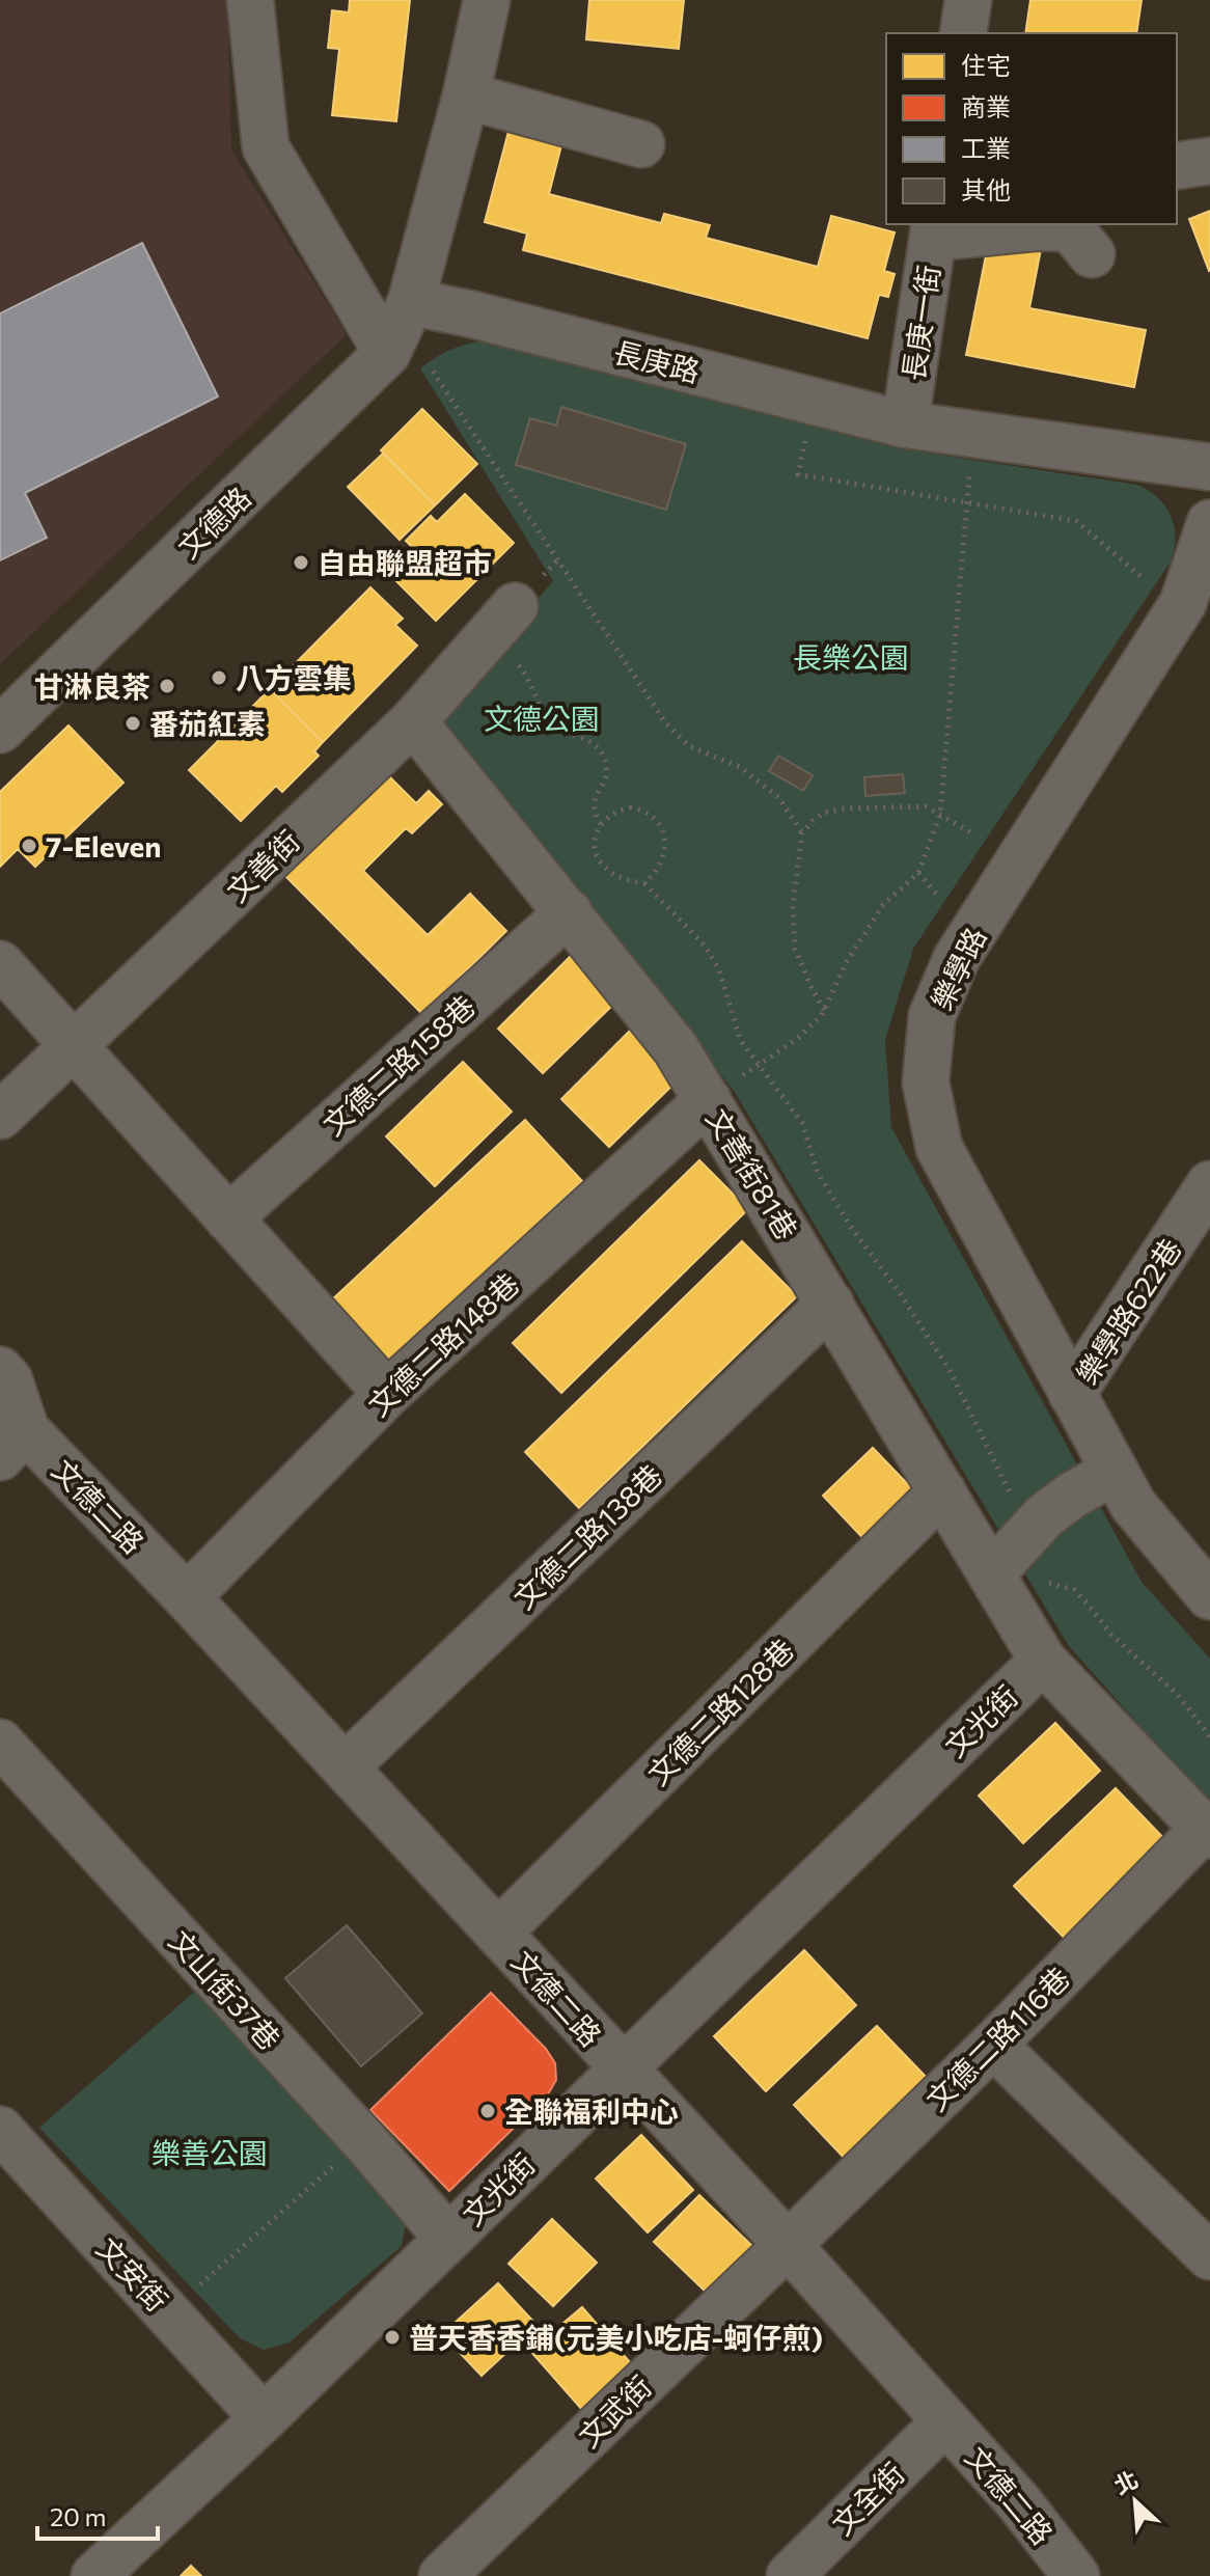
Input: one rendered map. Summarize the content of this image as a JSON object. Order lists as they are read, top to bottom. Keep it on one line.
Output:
{"streets":{"street":["長庚一街","長庚路","文德路","文善街","樂學路","文德二路158巷","文善街81巷","樂學路622巷","文德二路148巷","文德二路","文德二路138巷","文德二路128巷","文光街","文山街37巷","文德二路116巷","文安街","文武街","文全街"]},"crossings":[["長庚一街","長庚路"],["長庚路","文德路"],["文善街","文善街81巷"],["樂學路","樂學路622巷"],["文德二路158巷","文善街81巷"],["文善街81巷","文德二路148巷"],["文善街81巷","文德二路138巷"],["文善街81巷","文德二路128巷"],["文善街81巷","文光街"],["文善街81巷","文德二路116巷"],["文德二路148巷","文德二路"],["文德二路","文德二路138巷"],["文德二路","文德二路128巷"],["文德二路","文光街"],["文德二路","文德二路116巷"],["文德二路","文武街"],["文德二路","文全街"],["文光街","文山街37巷"],["文光街","文安街"],["文德二路116巷","文武街"]],"parks":["長樂公園","文德公園","樂善公園"],"places":["自由聯盟超市","八方雲集","甘淋良茶","番茄紅素","7-Eleven","全聯福利中心","普天香香鋪(元美小吃店-蚵仔煎)"],"legend":["住宅","商業","工業","其他"],"scale_bar":"20 m","north":"top left"}
